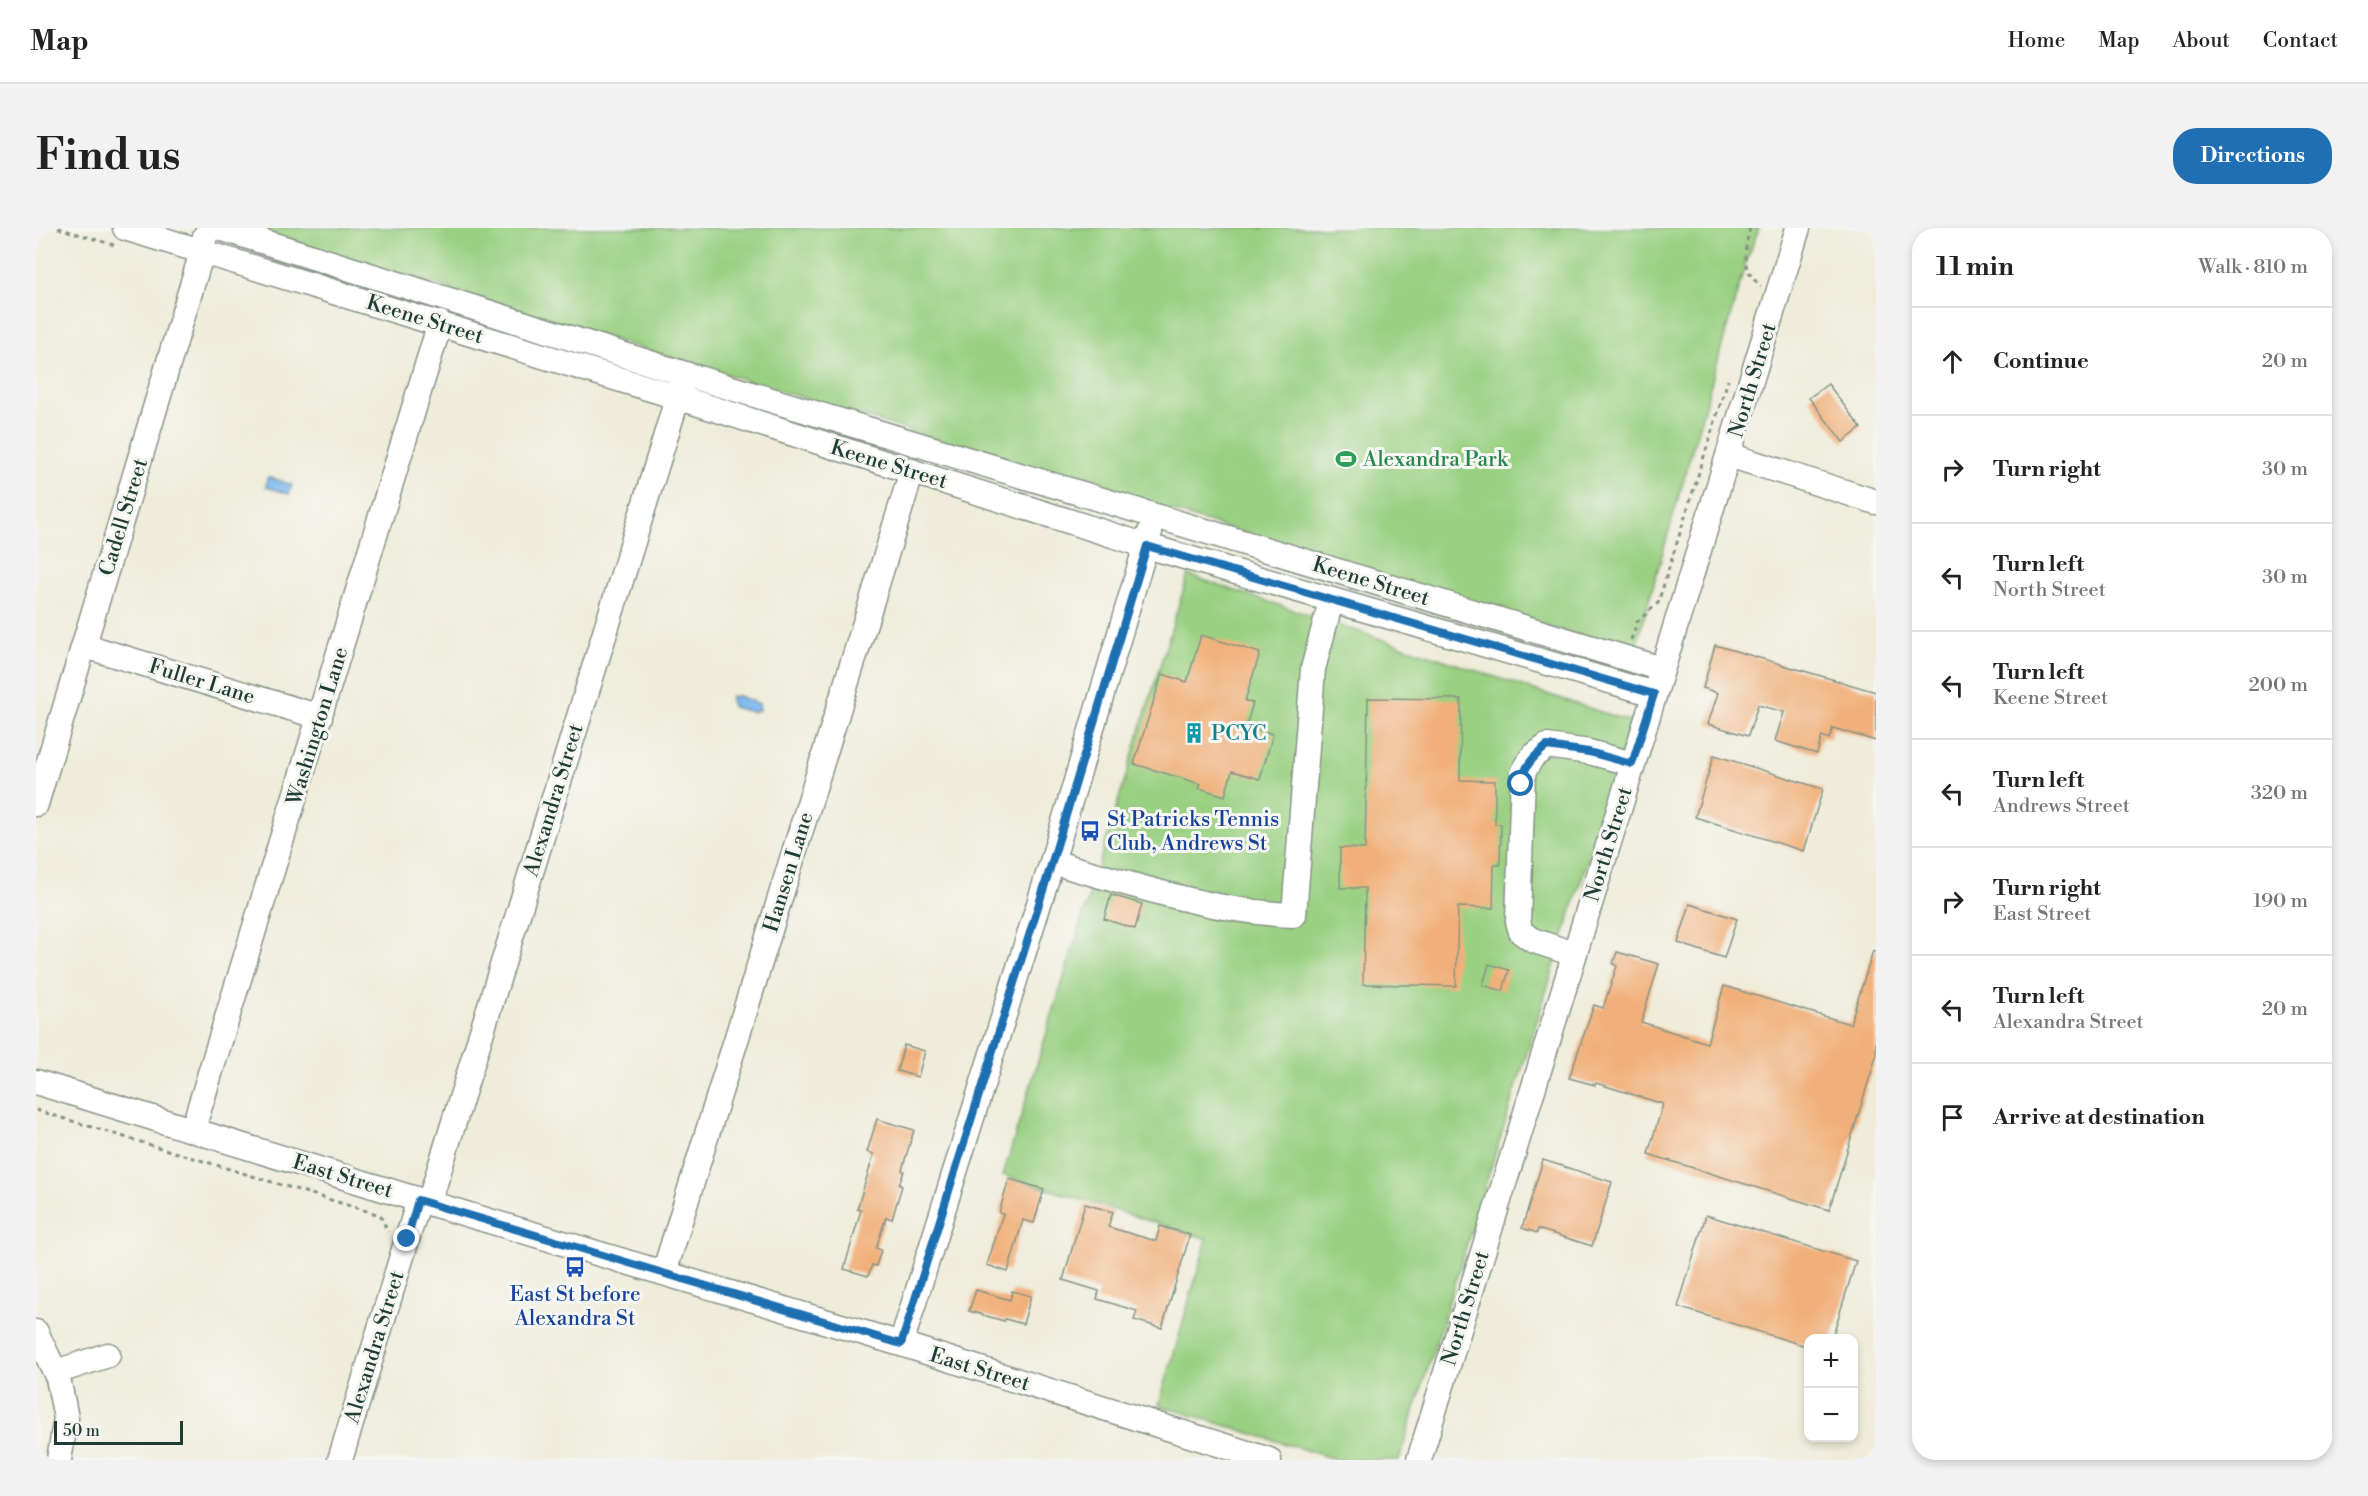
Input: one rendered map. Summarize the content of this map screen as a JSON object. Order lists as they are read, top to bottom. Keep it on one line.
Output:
{"streets":{"street":["Keene Street","North Street","Cadell Street","Fuller Lane","Washington Lane","Alexandra Street","Hansen Lane","East Street"]},"crossings":[["Keene Street","North Street"],["Keene Street","Cadell Street"],["Keene Street","Washington Lane"],["Keene Street","Alexandra Street"],["Keene Street","Hansen Lane"],["Cadell Street","Fuller Lane"],["Fuller Lane","Washington Lane"],["Washington Lane","East Street"],["Alexandra Street","East Street"],["Hansen Lane","East Street"]],"places":{"sports":["Alexandra Park"],"building":["PCYC"],"bus stop":["St Patricks Tennis Club, Andrews St","East St before Alexandra St"]},"scale_bar":"50 m","page":{"header":"Map","nav":["Home","Map","About","Contact"],"buttons":"Directions","title":"Find us","heading":["11 min","Walk · 810 m"],"list":[["Continue","20 m"],["Turn right","30 m"],["Turn left","North Street","30 m"],["Turn left","Keene Street","200 m"],["Turn left","Andrews Street","320 m"],["Turn right","East Street","190 m"],["Turn left","Alexandra Street","20 m"],"Arrive at destination"],"map_buttons":["+","−"],"scale":"50 m"}}
